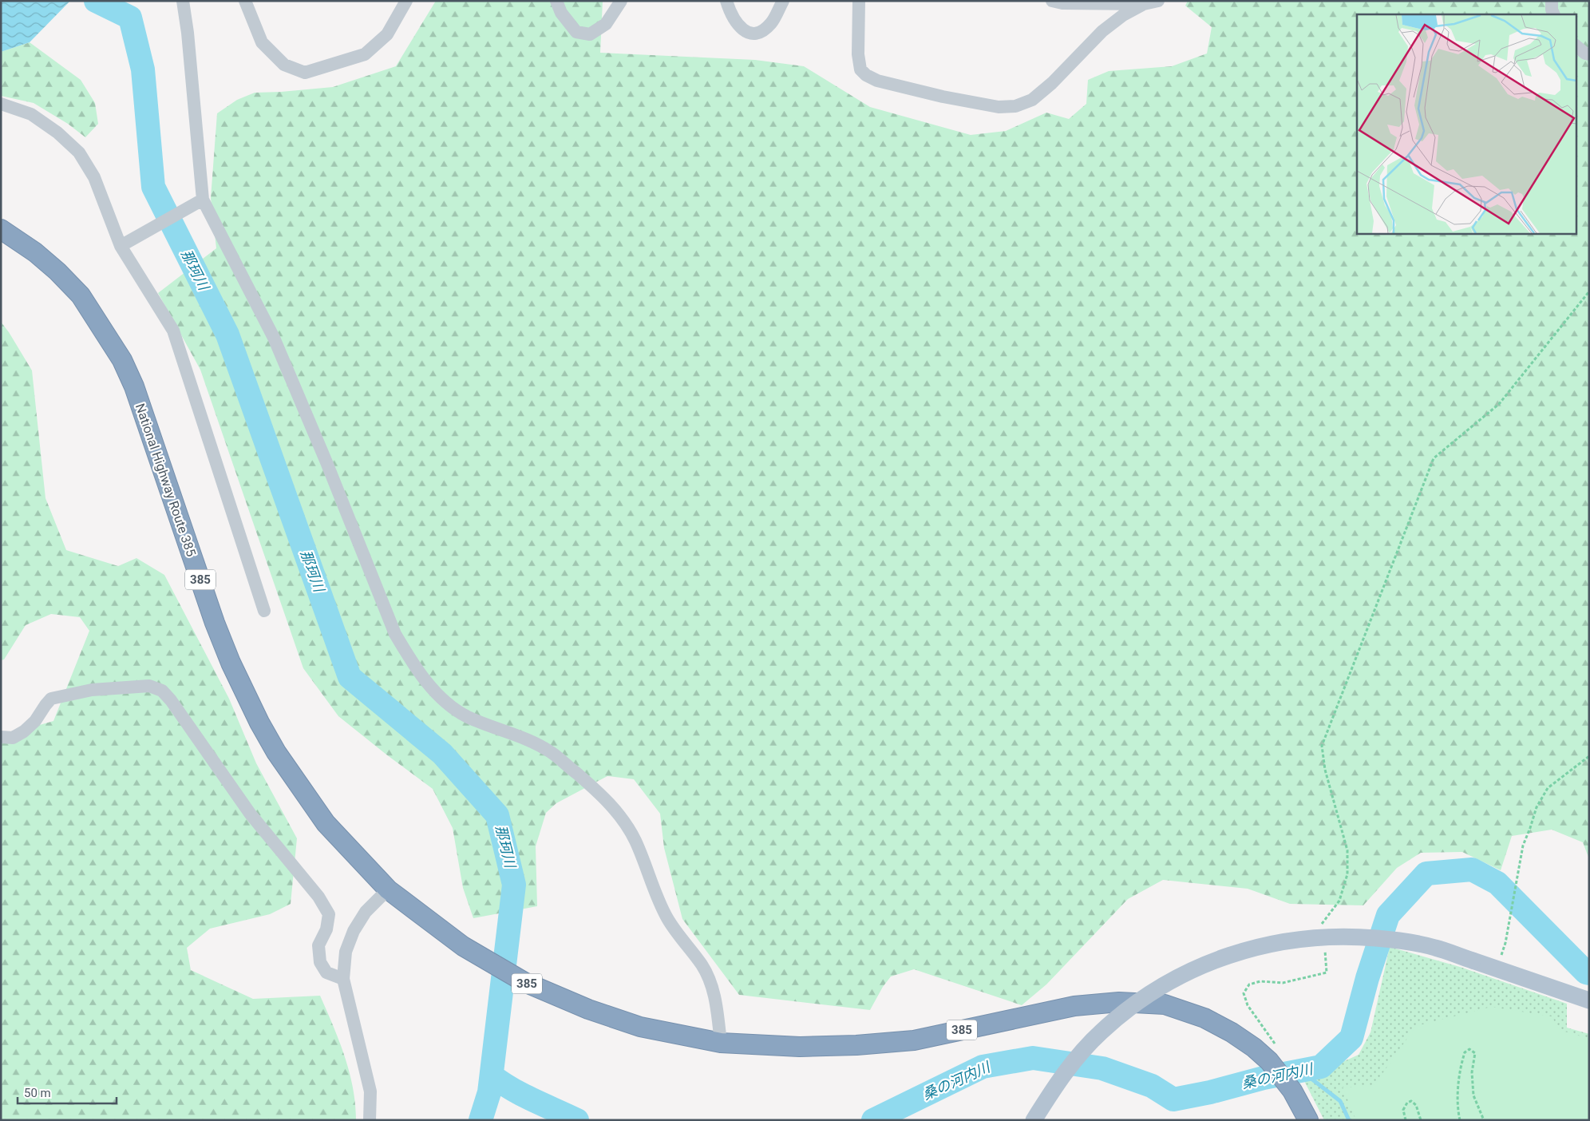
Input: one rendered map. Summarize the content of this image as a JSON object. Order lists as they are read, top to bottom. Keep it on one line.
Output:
{"streets":{"highway":["National Highway Route 385","385"]},"water":["那珂川","桑の河内川"],"scale_bar":"50 m"}
